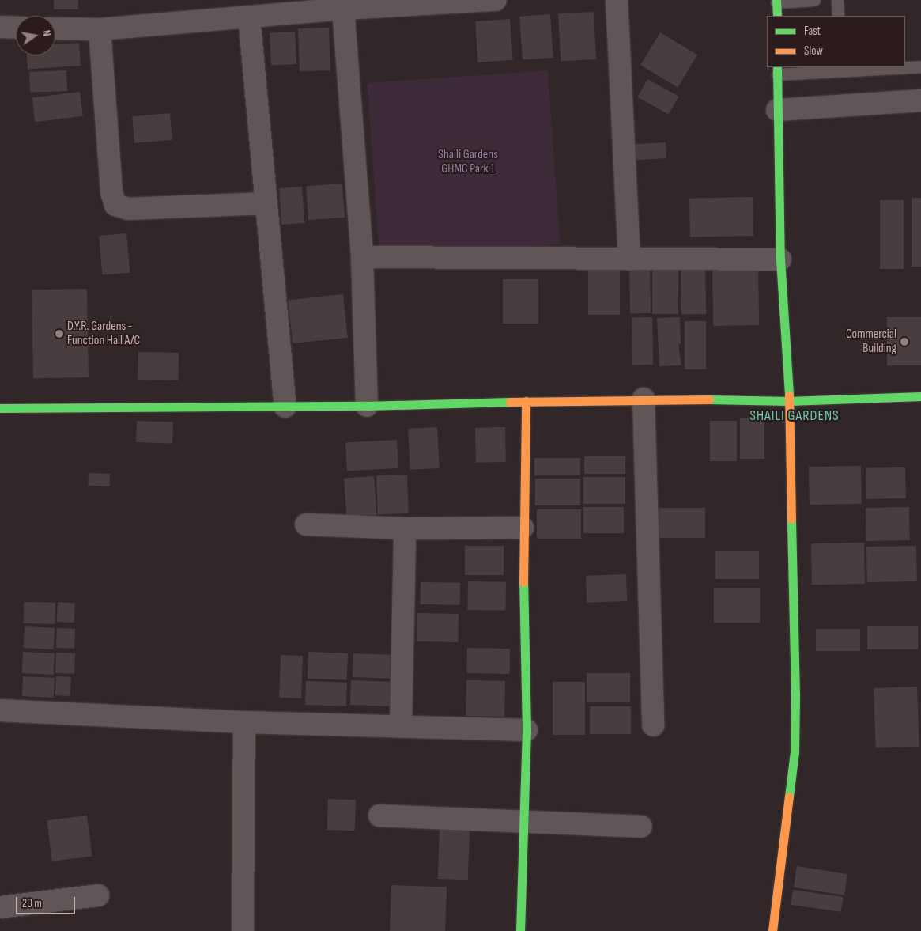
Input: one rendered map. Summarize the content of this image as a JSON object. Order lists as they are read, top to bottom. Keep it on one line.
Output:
{"districts":["SHAILI GARDENS"],"parks":["Shaili Gardens GHMC Park 1"],"places":["D.Y.R. Gardens - Function Hall A/C","Commercial Building"],"legend":["Fast","Slow"],"scale_bar":"20 m","north":"right"}
